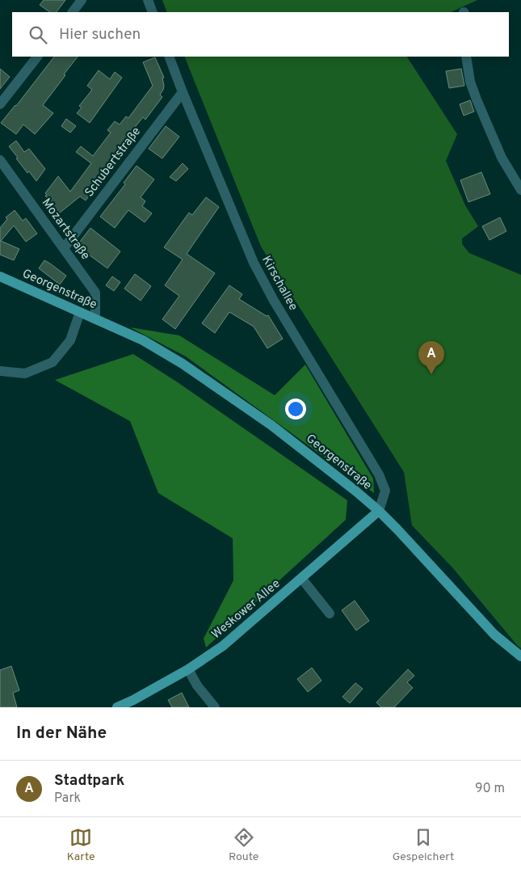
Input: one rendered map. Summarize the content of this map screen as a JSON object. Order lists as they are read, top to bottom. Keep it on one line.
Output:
{"streets":{"main road":["Georgenstraße","Weskower Allee"],"street":["Schubertstraße","Mozartstraße","Kirschallee"]},"crossings":[["Schubertstraße","Mozartstraße"],["Schubertstraße","Kirschallee"],["Mozartstraße","Georgenstraße"],["Kirschallee","Georgenstraße"],["Kirschallee","Weskower Allee"],["Georgenstraße","Weskower Allee"]],"page":{"search":"Hier suchen","pins":"A","heading":"In der Nähe","list":[{"mark":"A","name":"Stadtpark","note":"Park","value":"90 m"}],"nav":["Karte","Route","Gespeichert"]}}
